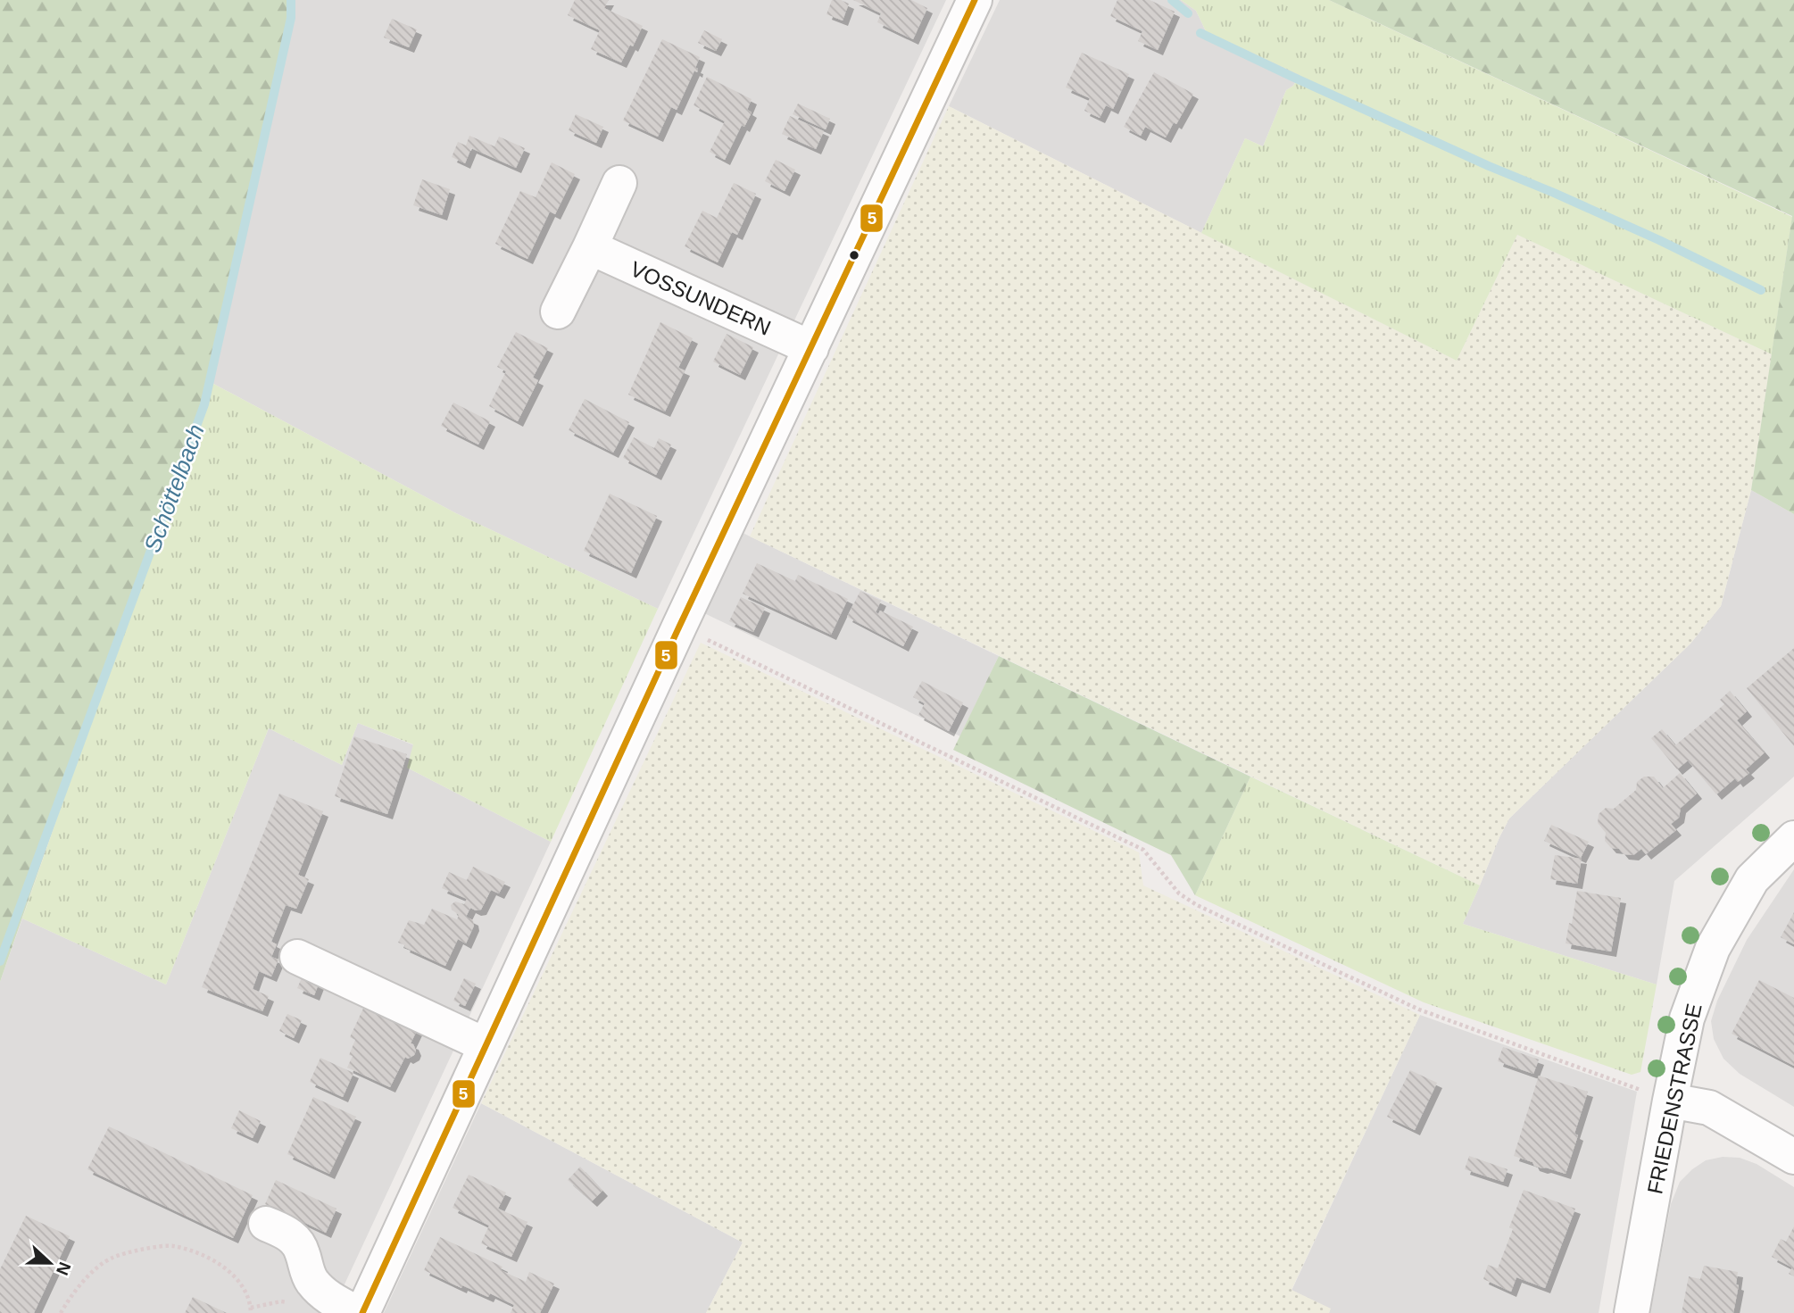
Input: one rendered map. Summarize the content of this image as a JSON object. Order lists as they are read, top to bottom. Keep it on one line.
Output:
{"streets":{"street":["VOSSUNDERN","FRIEDENSTRASSE"]},"water":["Schöttelbach"],"lines":["transit line 5"],"north":"right"}
